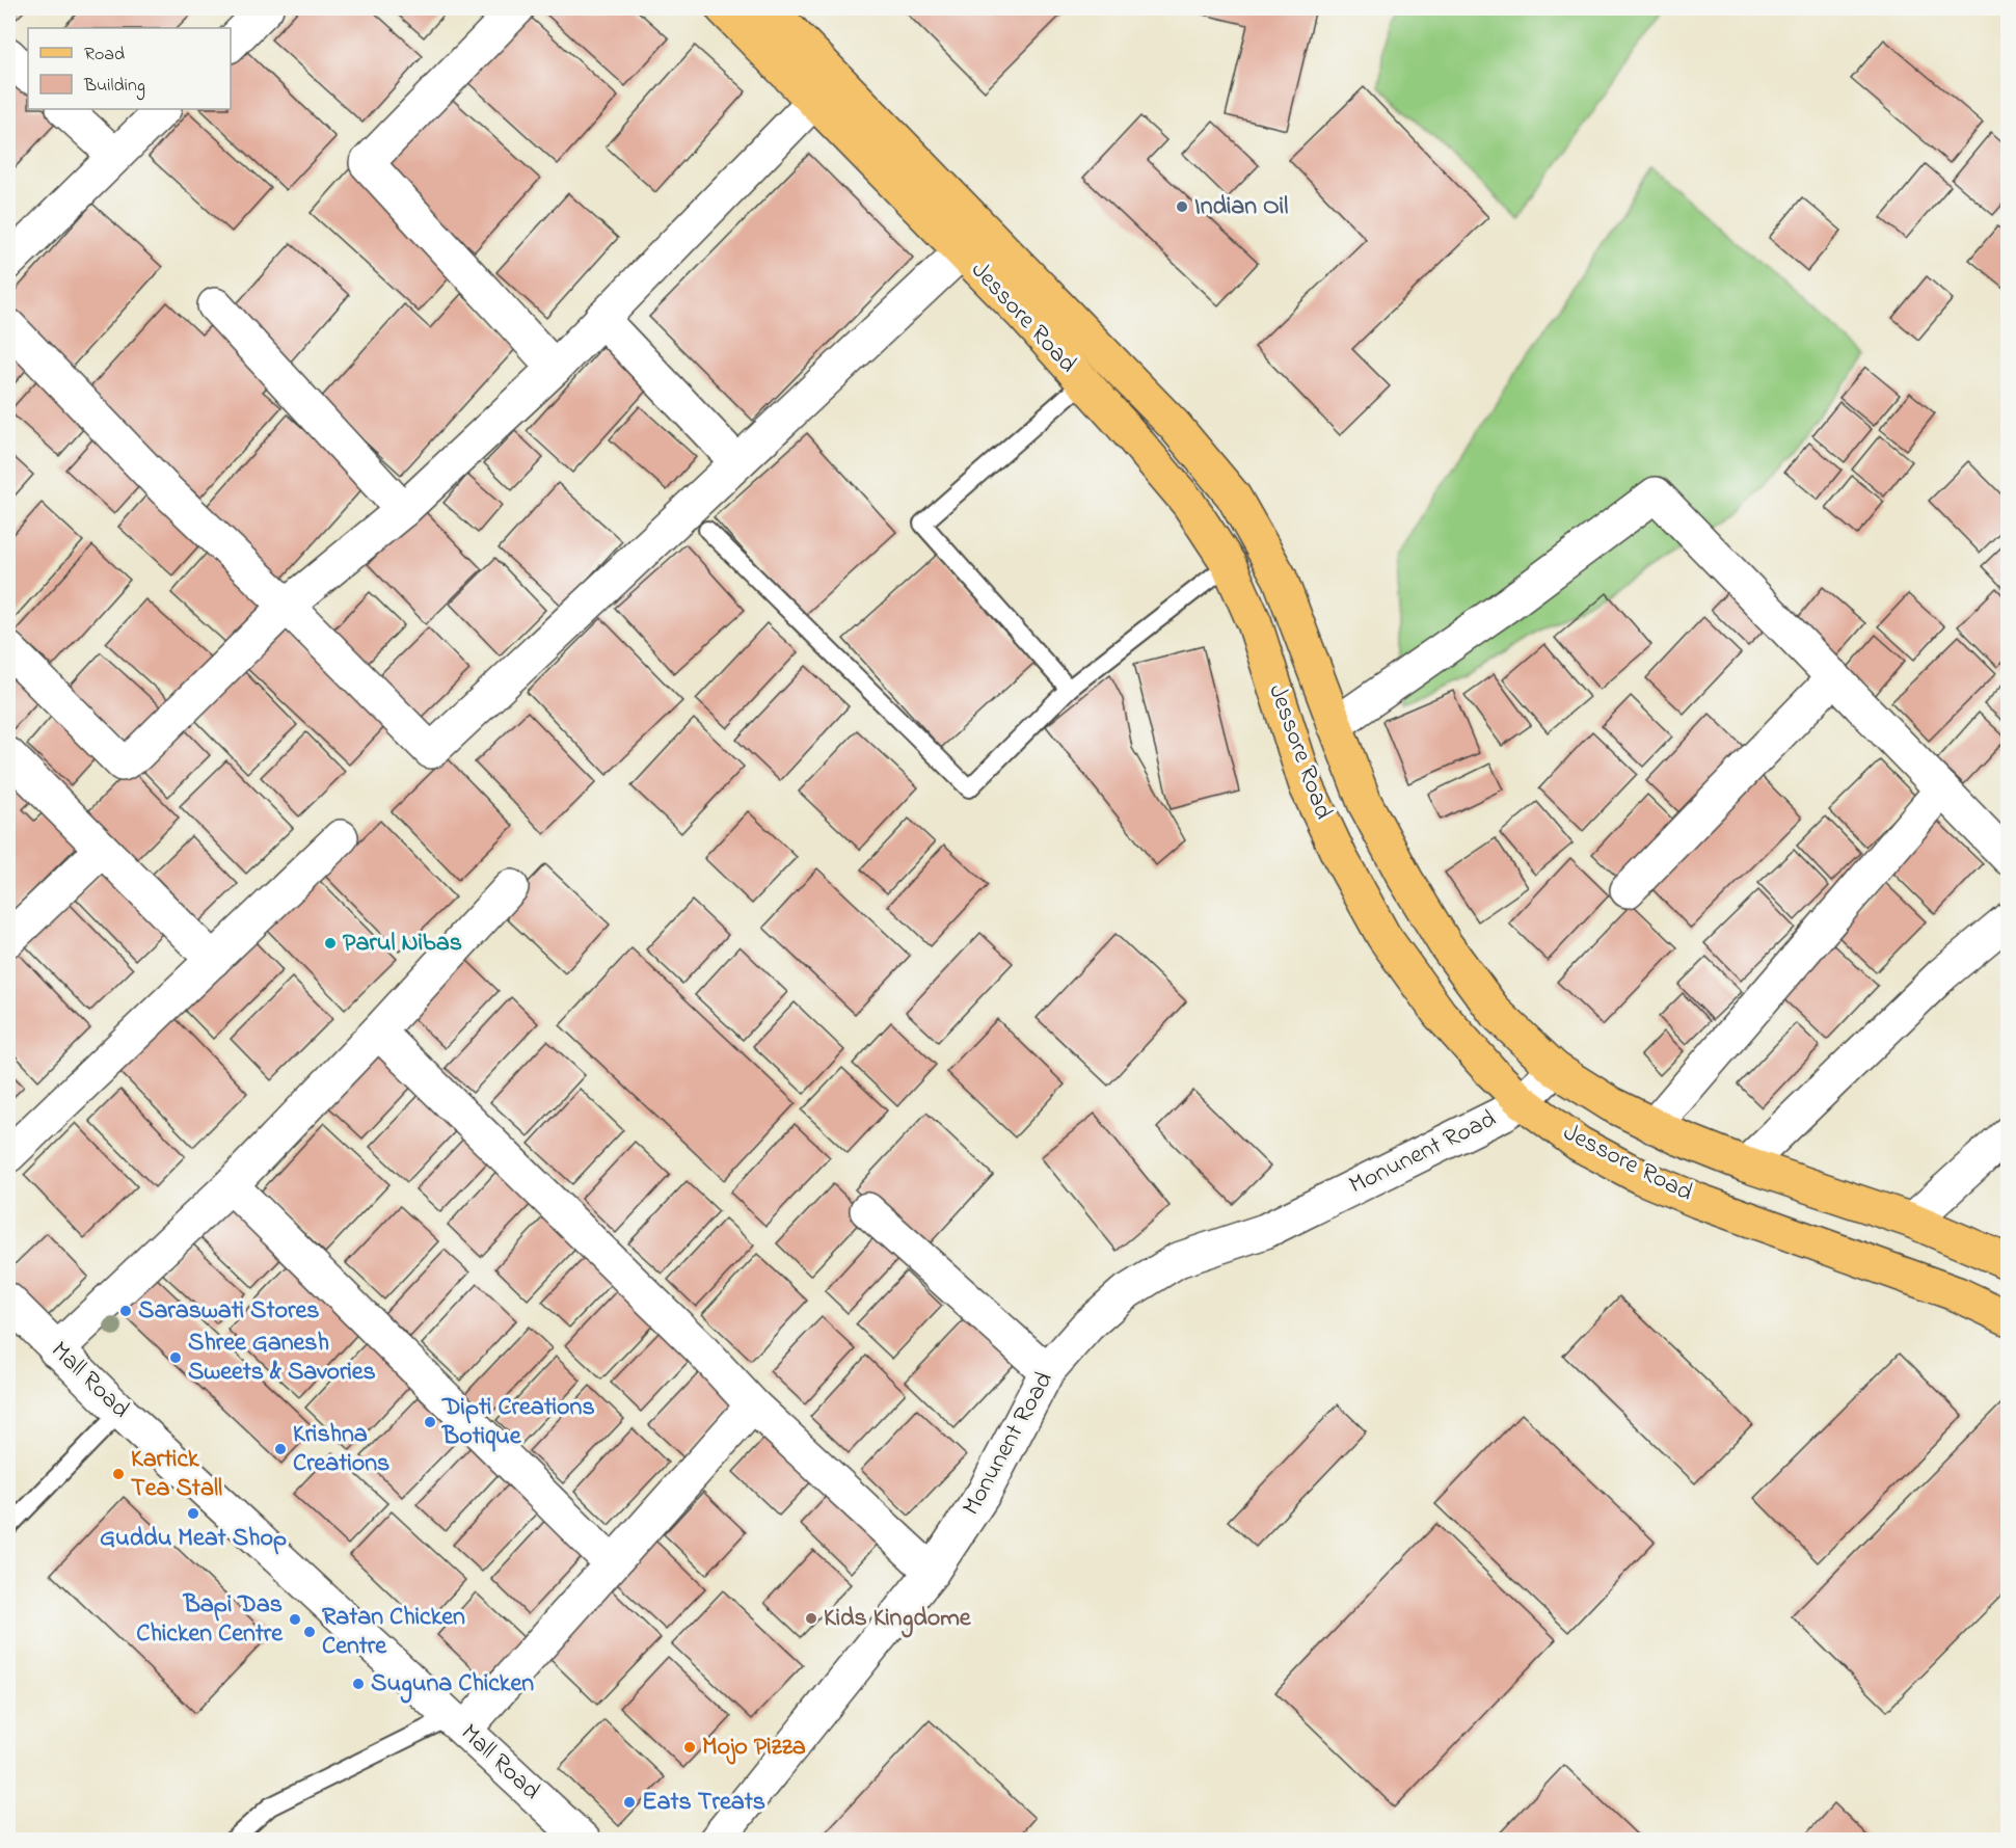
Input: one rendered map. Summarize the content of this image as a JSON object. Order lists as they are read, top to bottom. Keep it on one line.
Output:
{"streets":{"main road":["Jessore Road"],"street":["Monunent Road","Mall Road"]},"crossings":[["Jessore Road","Monunent Road"]],"places":["Indian Oil","Parul Nibas","Saraswati Stores","Shree Ganesh Sweets & Savories","Dipti Creations Botique","Krishna Creations","Kartick Tea Stall","Guddu Meat Shop","Kids Kingdome","Bapi Das Chicken Centre","Ratan Chicken Centre","Suguna Chicken","Mojo Pizza","Eats Treats"],"legend":["Road","Building"]}
